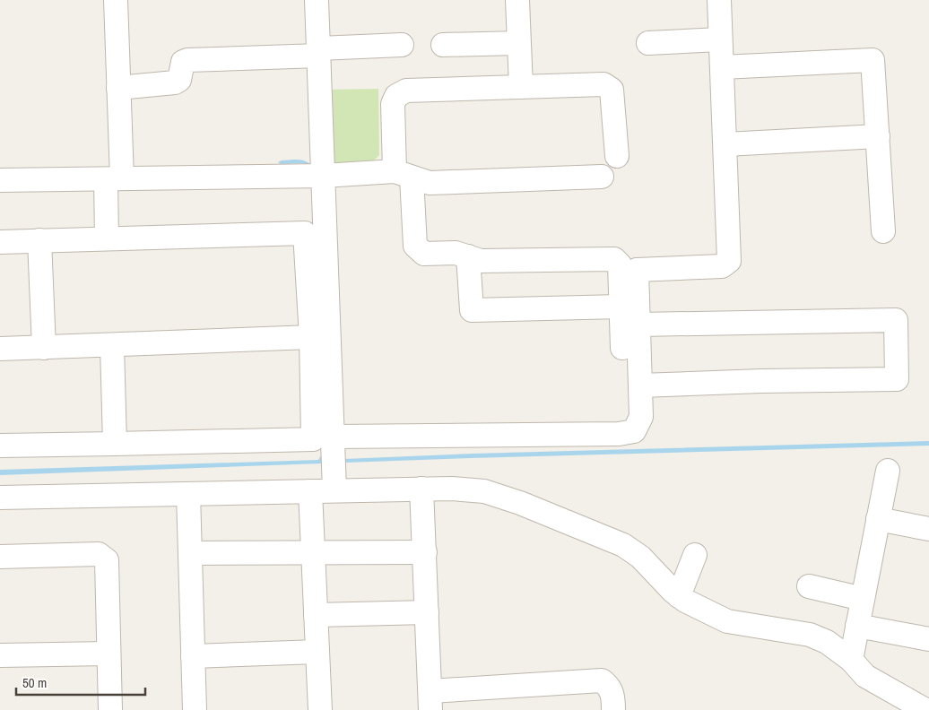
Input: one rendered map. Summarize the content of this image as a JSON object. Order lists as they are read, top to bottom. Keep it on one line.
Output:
{"scale_bar":"50 m"}
